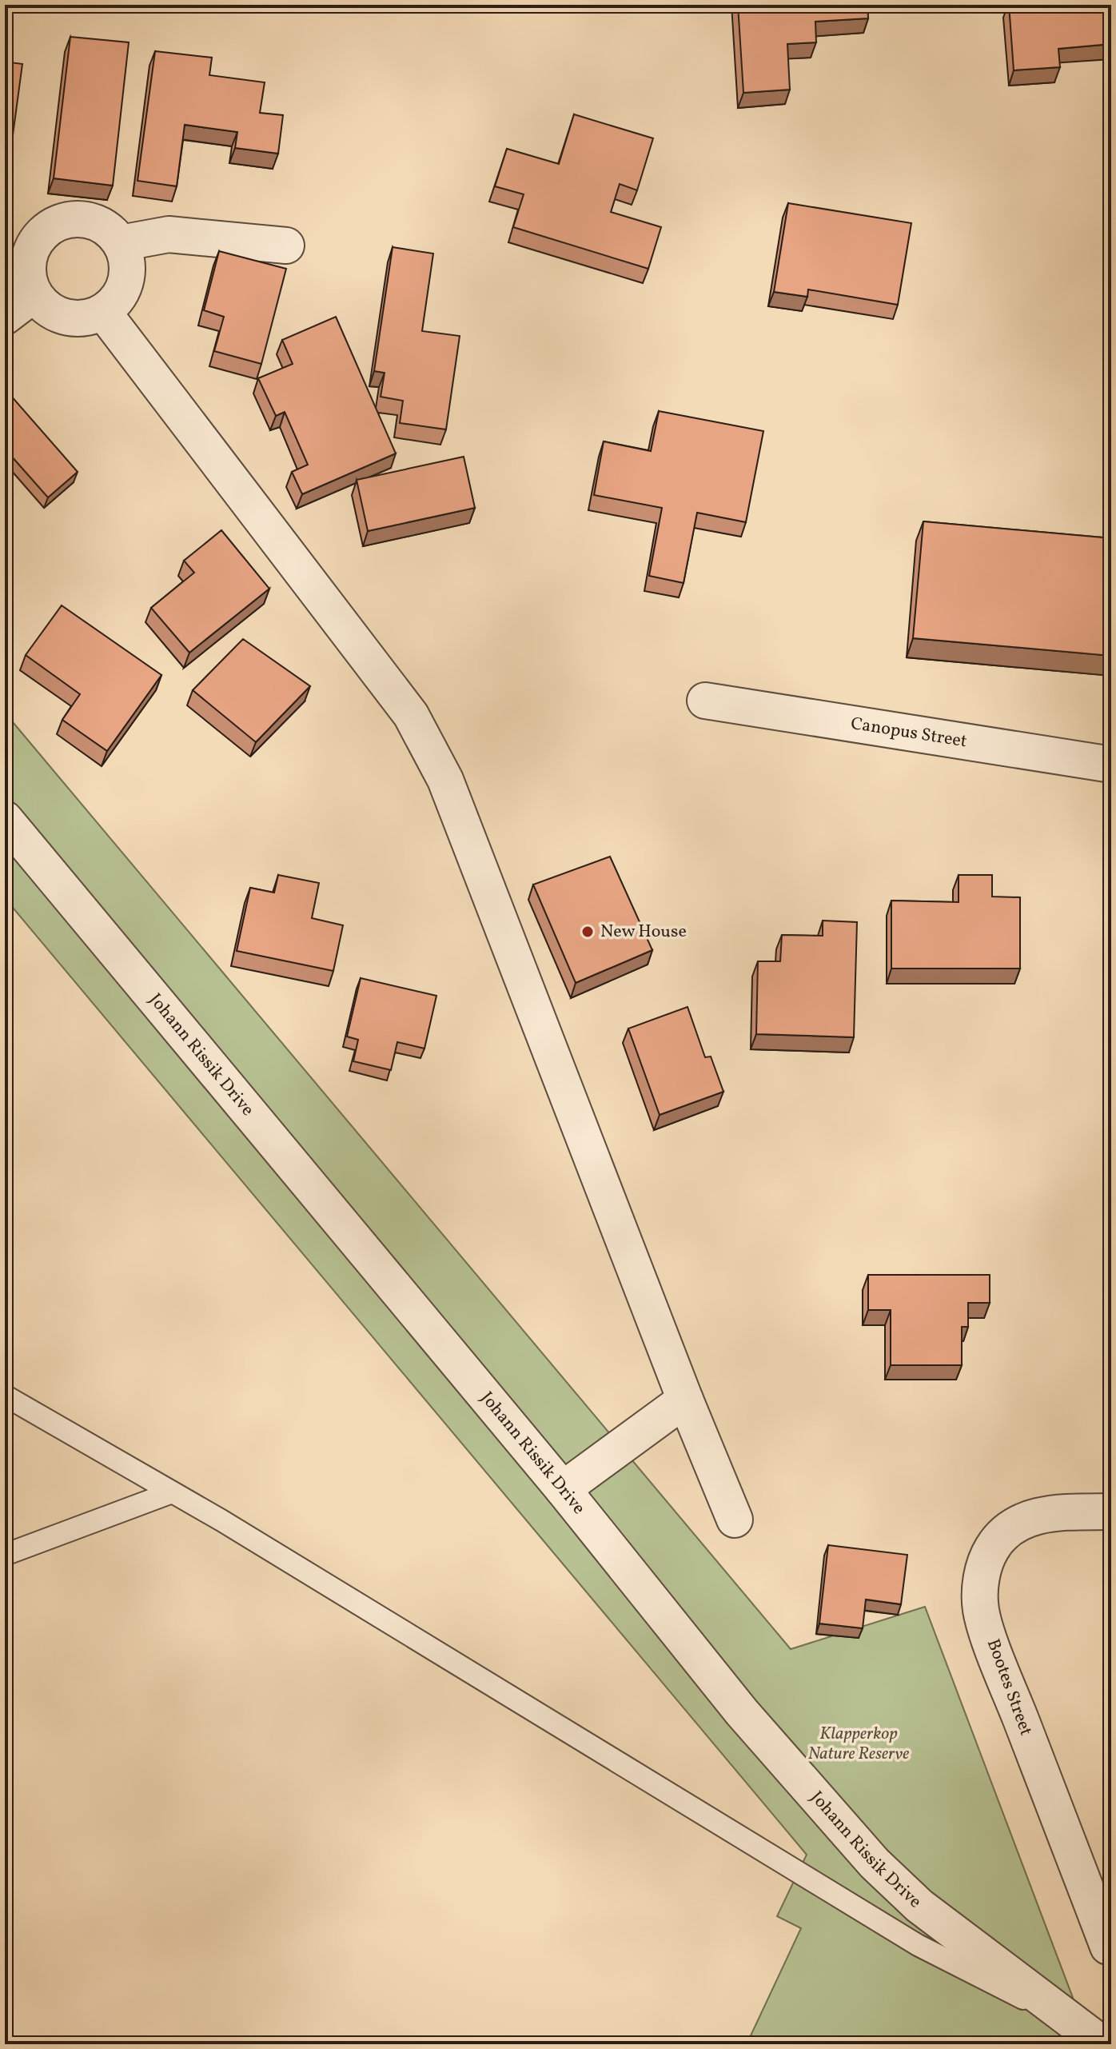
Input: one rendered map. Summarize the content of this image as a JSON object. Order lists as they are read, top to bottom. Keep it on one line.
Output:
{"streets":{"street":["Canopus Street","Johann Rissik Drive","Bootes Street"]},"parks":["Klapperkop Nature Reserve"],"places":["New House"]}
